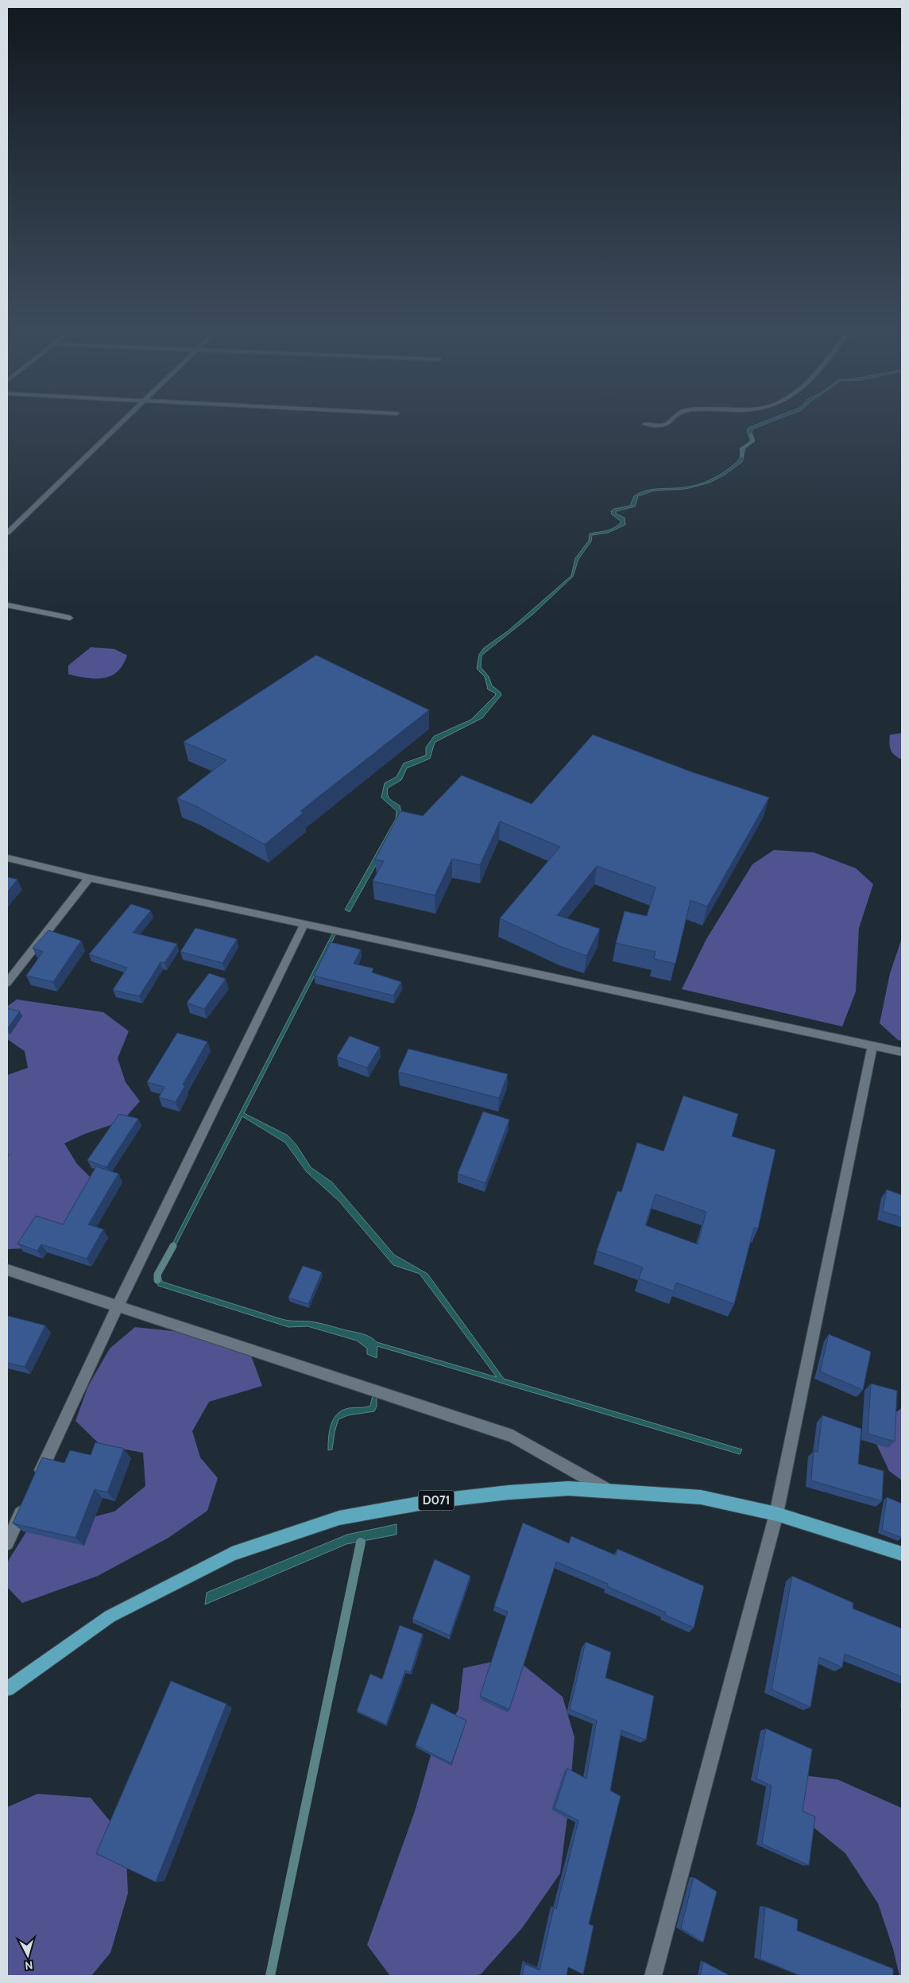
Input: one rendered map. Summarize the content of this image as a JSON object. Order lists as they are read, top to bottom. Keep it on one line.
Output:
{"streets":{"main road":["D071"]},"north":"bottom"}
